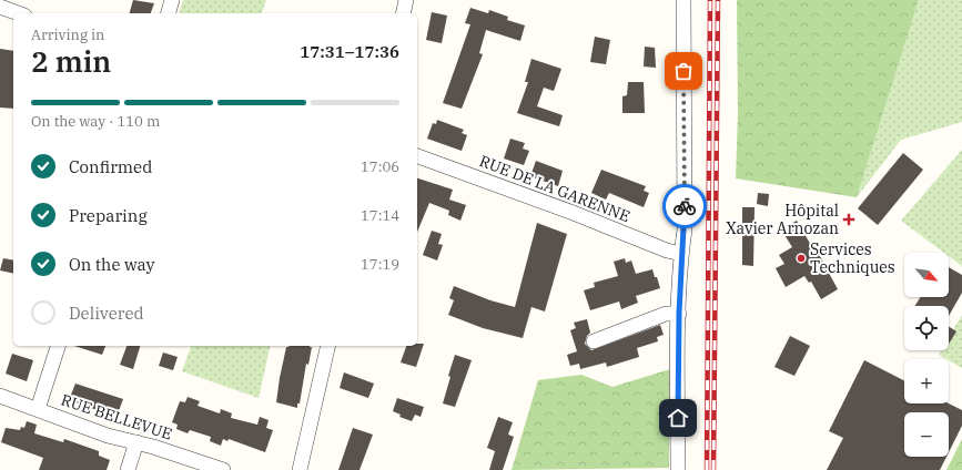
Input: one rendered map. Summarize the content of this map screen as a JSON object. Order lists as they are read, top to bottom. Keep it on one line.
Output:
{"streets":{"street":["RUE DE LA GARENNE","RUE BELLEVUE"]},"places":{"health":["Hôpital Xavier Arnozan"],"other":["Services Techniques"]},"north":"bottom right","page":{"heading":["2 min","Arriving in","17:31–17:36"],"bar":"On the way · 110 m","list":[["Confirmed","17:06"],["Preparing","17:14"],["On the way","17:19"],"Delivered"],"map_buttons":["+","−"]}}
